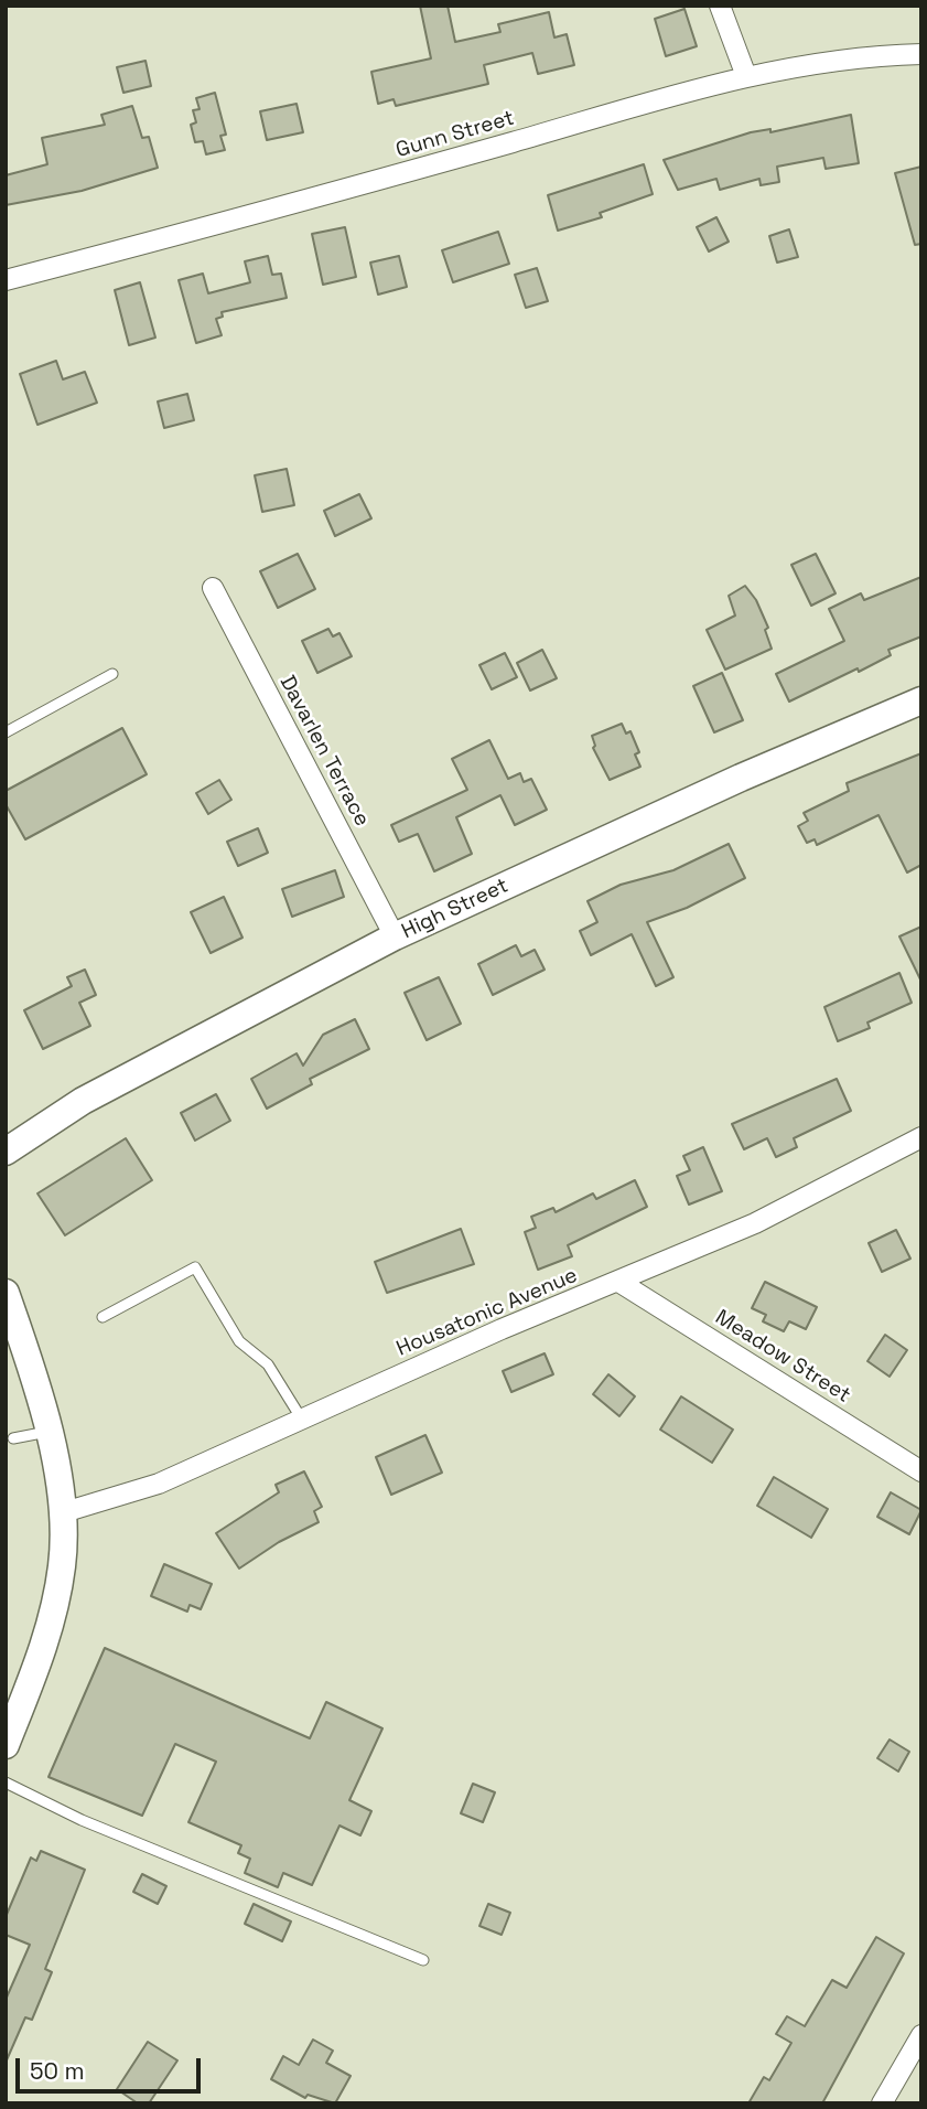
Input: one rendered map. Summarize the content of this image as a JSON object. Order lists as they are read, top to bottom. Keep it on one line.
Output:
{"streets":{"main road":["High Street"],"street":["Gunn Street","Davarlen Terrace","Housatonic Avenue","Meadow Street"]},"crossings":[["Davarlen Terrace","High Street"],["Housatonic Avenue","Meadow Street"]],"scale_bar":"50 m"}
